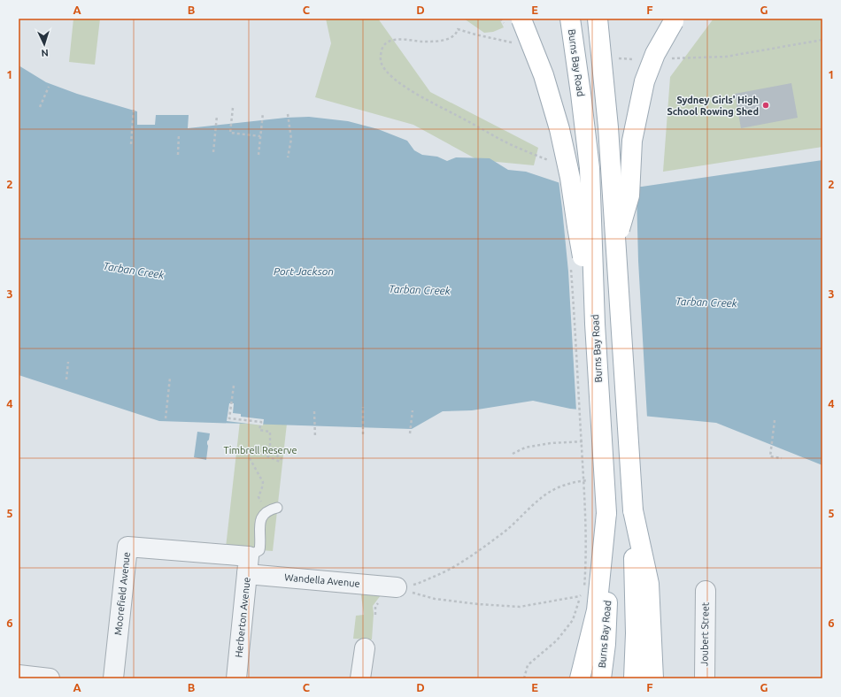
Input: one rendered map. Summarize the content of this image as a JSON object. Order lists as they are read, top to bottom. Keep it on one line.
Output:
{"streets":{"main road":["Burns Bay Road"],"street":["Wandella Avenue","Moorefield Avenue","Herberton Avenue","Joubert Street"]},"crossings":[["Wandella Avenue","Moorefield Avenue"],["Wandella Avenue","Herberton Avenue"],["Moorefield Avenue","Herberton Avenue"]],"water":["Tarban Creek","Port Jackson"],"parks":["Timbrell Reserve"],"places":["Sydney Girls' High School Rowing Shed"],"north":"bottom","grid":{"columns":["A","B","C","D","E","F","G"],"rows":["1","2","3","4","5","6"]}}
